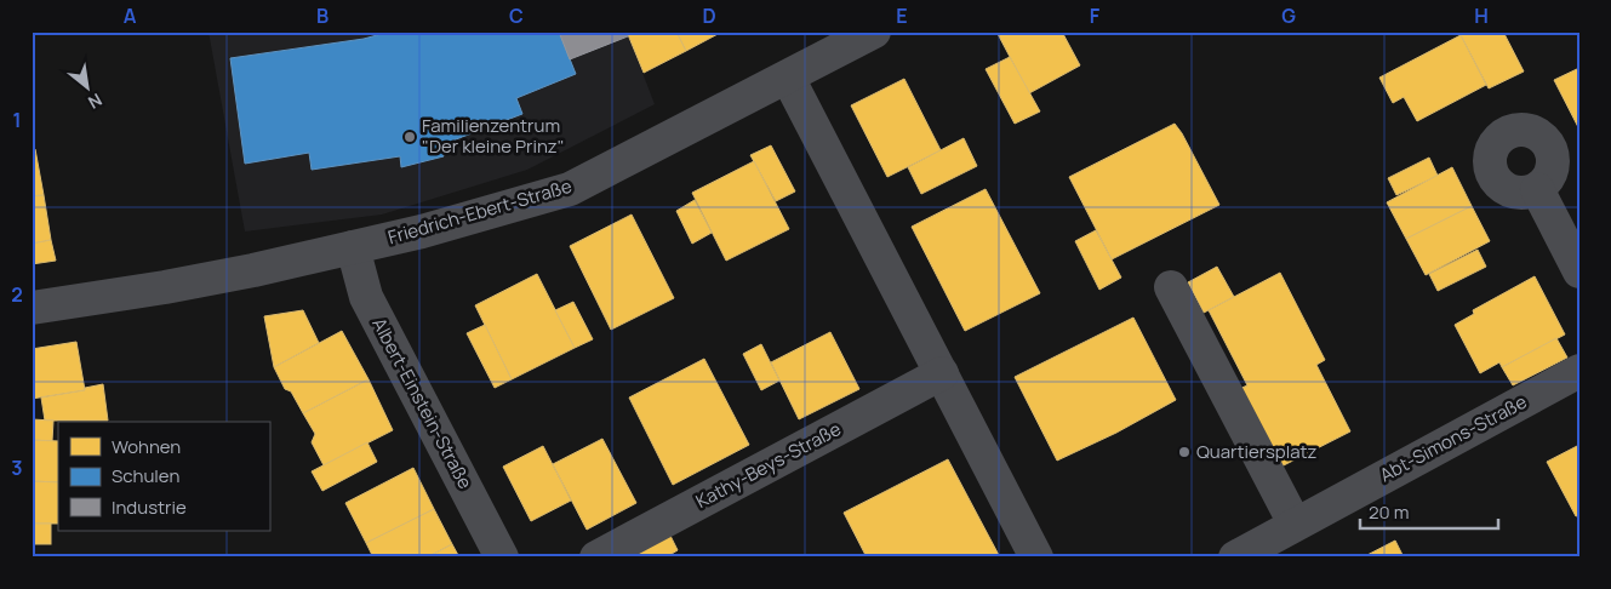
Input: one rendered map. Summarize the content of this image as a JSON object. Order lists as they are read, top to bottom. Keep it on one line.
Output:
{"streets":{"street":["Friedrich-Ebert-Straße","Albert-Einstein-Straße","Abt-Simons-Straße","Kathy-Beys-Straße"]},"crossings":[["Friedrich-Ebert-Straße","Albert-Einstein-Straße"]],"places":["Familienzentrum \"Der kleine Prinz\"","Quartiersplatz"],"legend":["Wohnen","Schulen","Industrie"],"scale_bar":"20 m","north":"bottom right","grid":{"columns":["A","B","C","D","E","F","G","H"],"rows":["1","2","3"]}}
